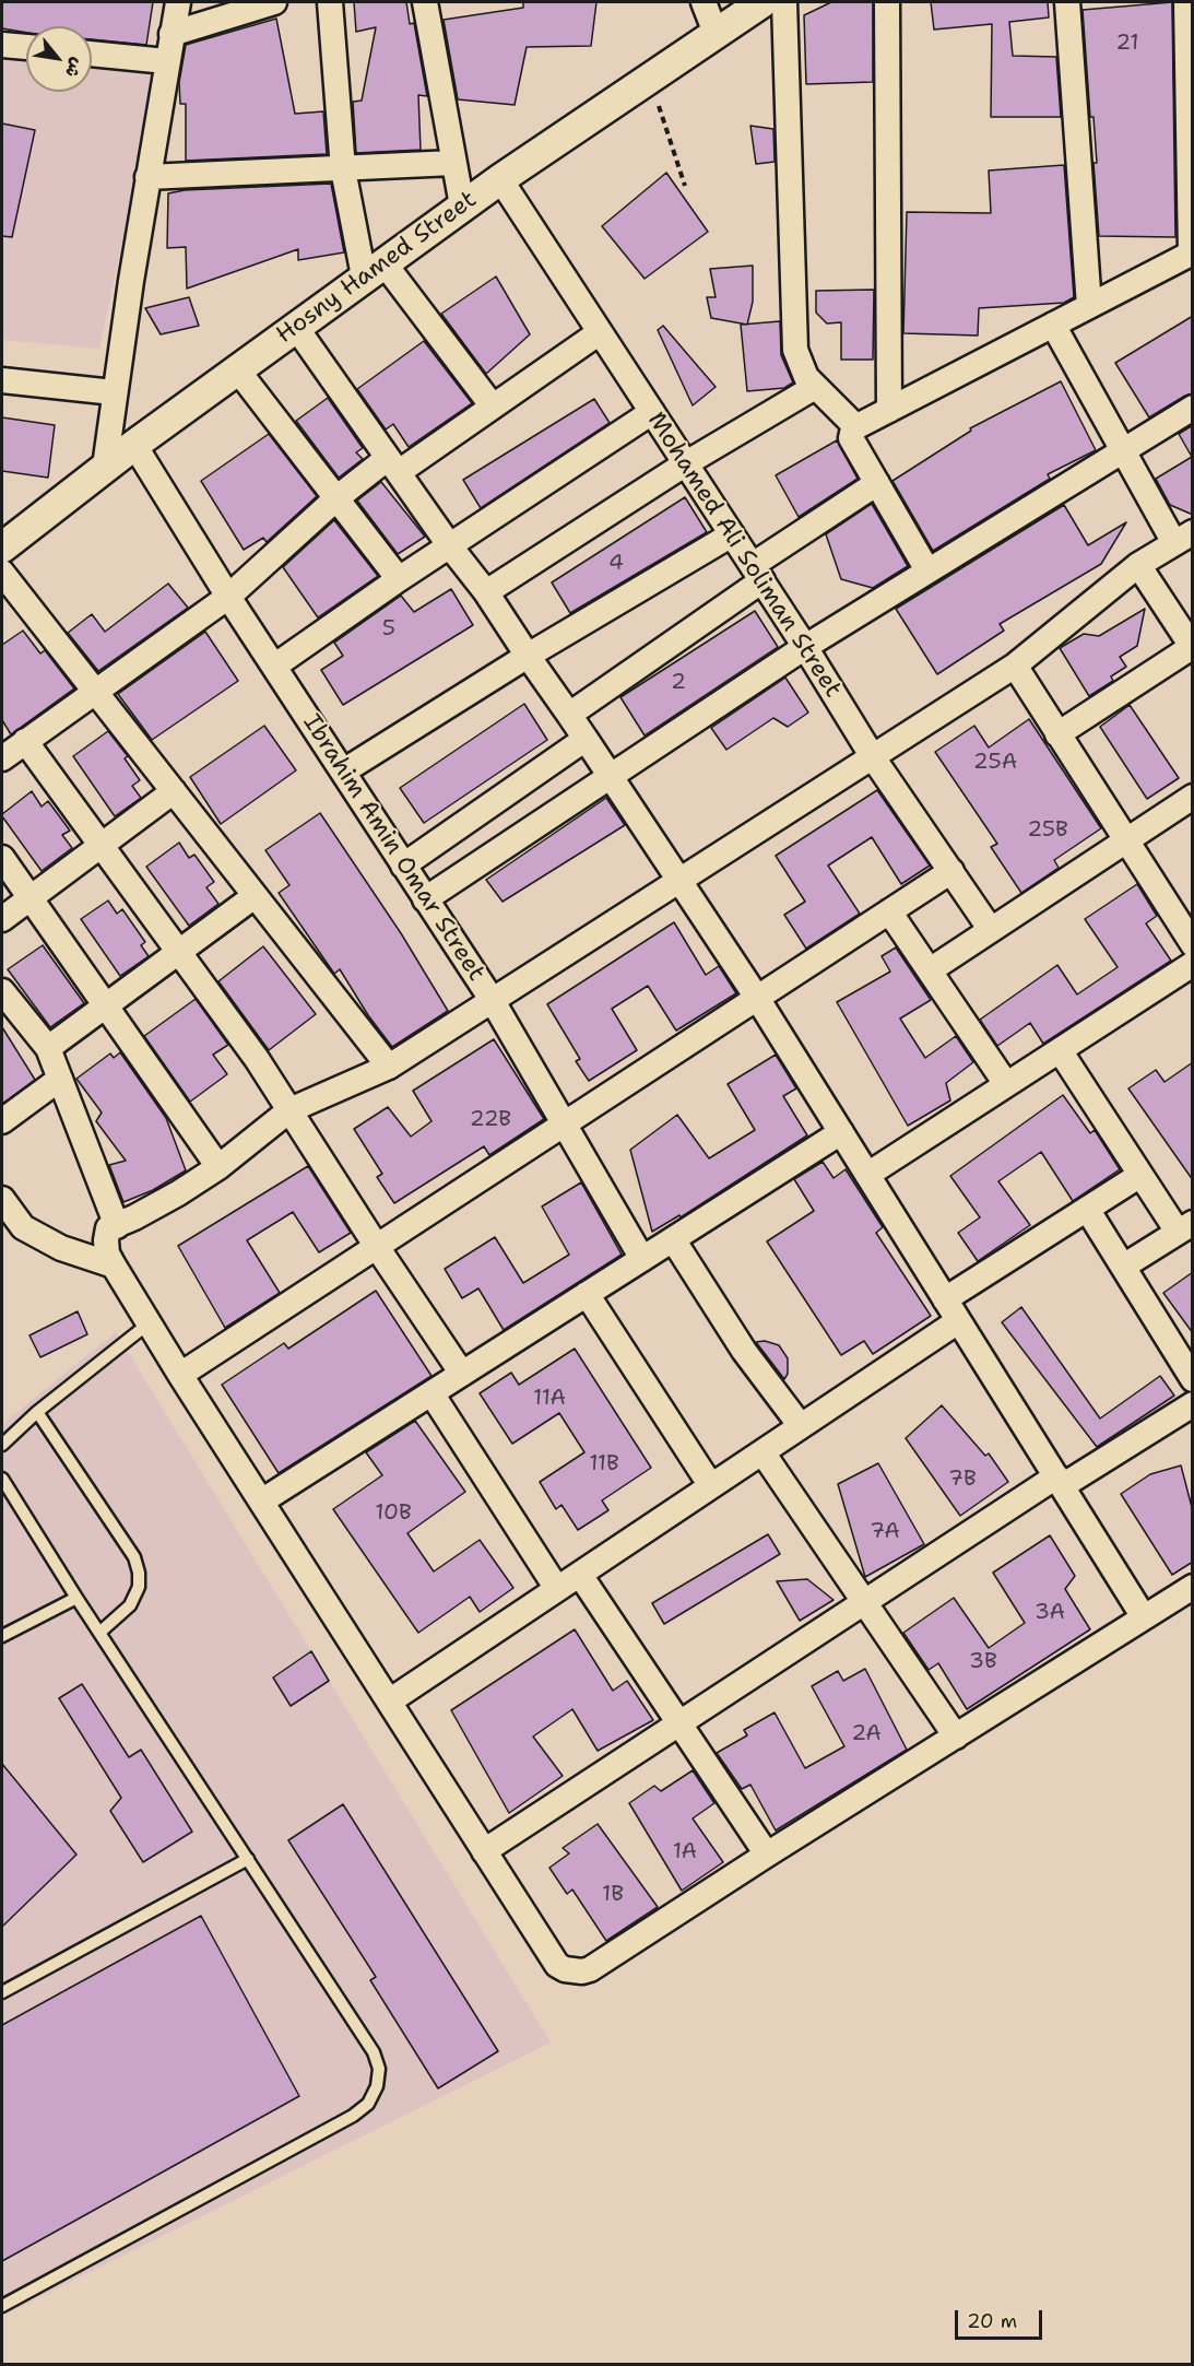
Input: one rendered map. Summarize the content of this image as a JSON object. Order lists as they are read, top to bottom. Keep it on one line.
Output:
{"streets":{"street":["Hosny Hamed Street","Mohamed Ali Soliman Street","Ibrahim Amin Omar Street"]},"crossings":[["Hosny Hamed Street","Mohamed Ali Soliman Street"],["Hosny Hamed Street","Ibrahim Amin Omar Street"]],"house_numbers":["21","4","5","2","25A","25B","22B","11A","11B","7B","10B","7A","3A","3B","2A","1A","1B"],"scale_bar":"20 m","north":"bottom right"}
